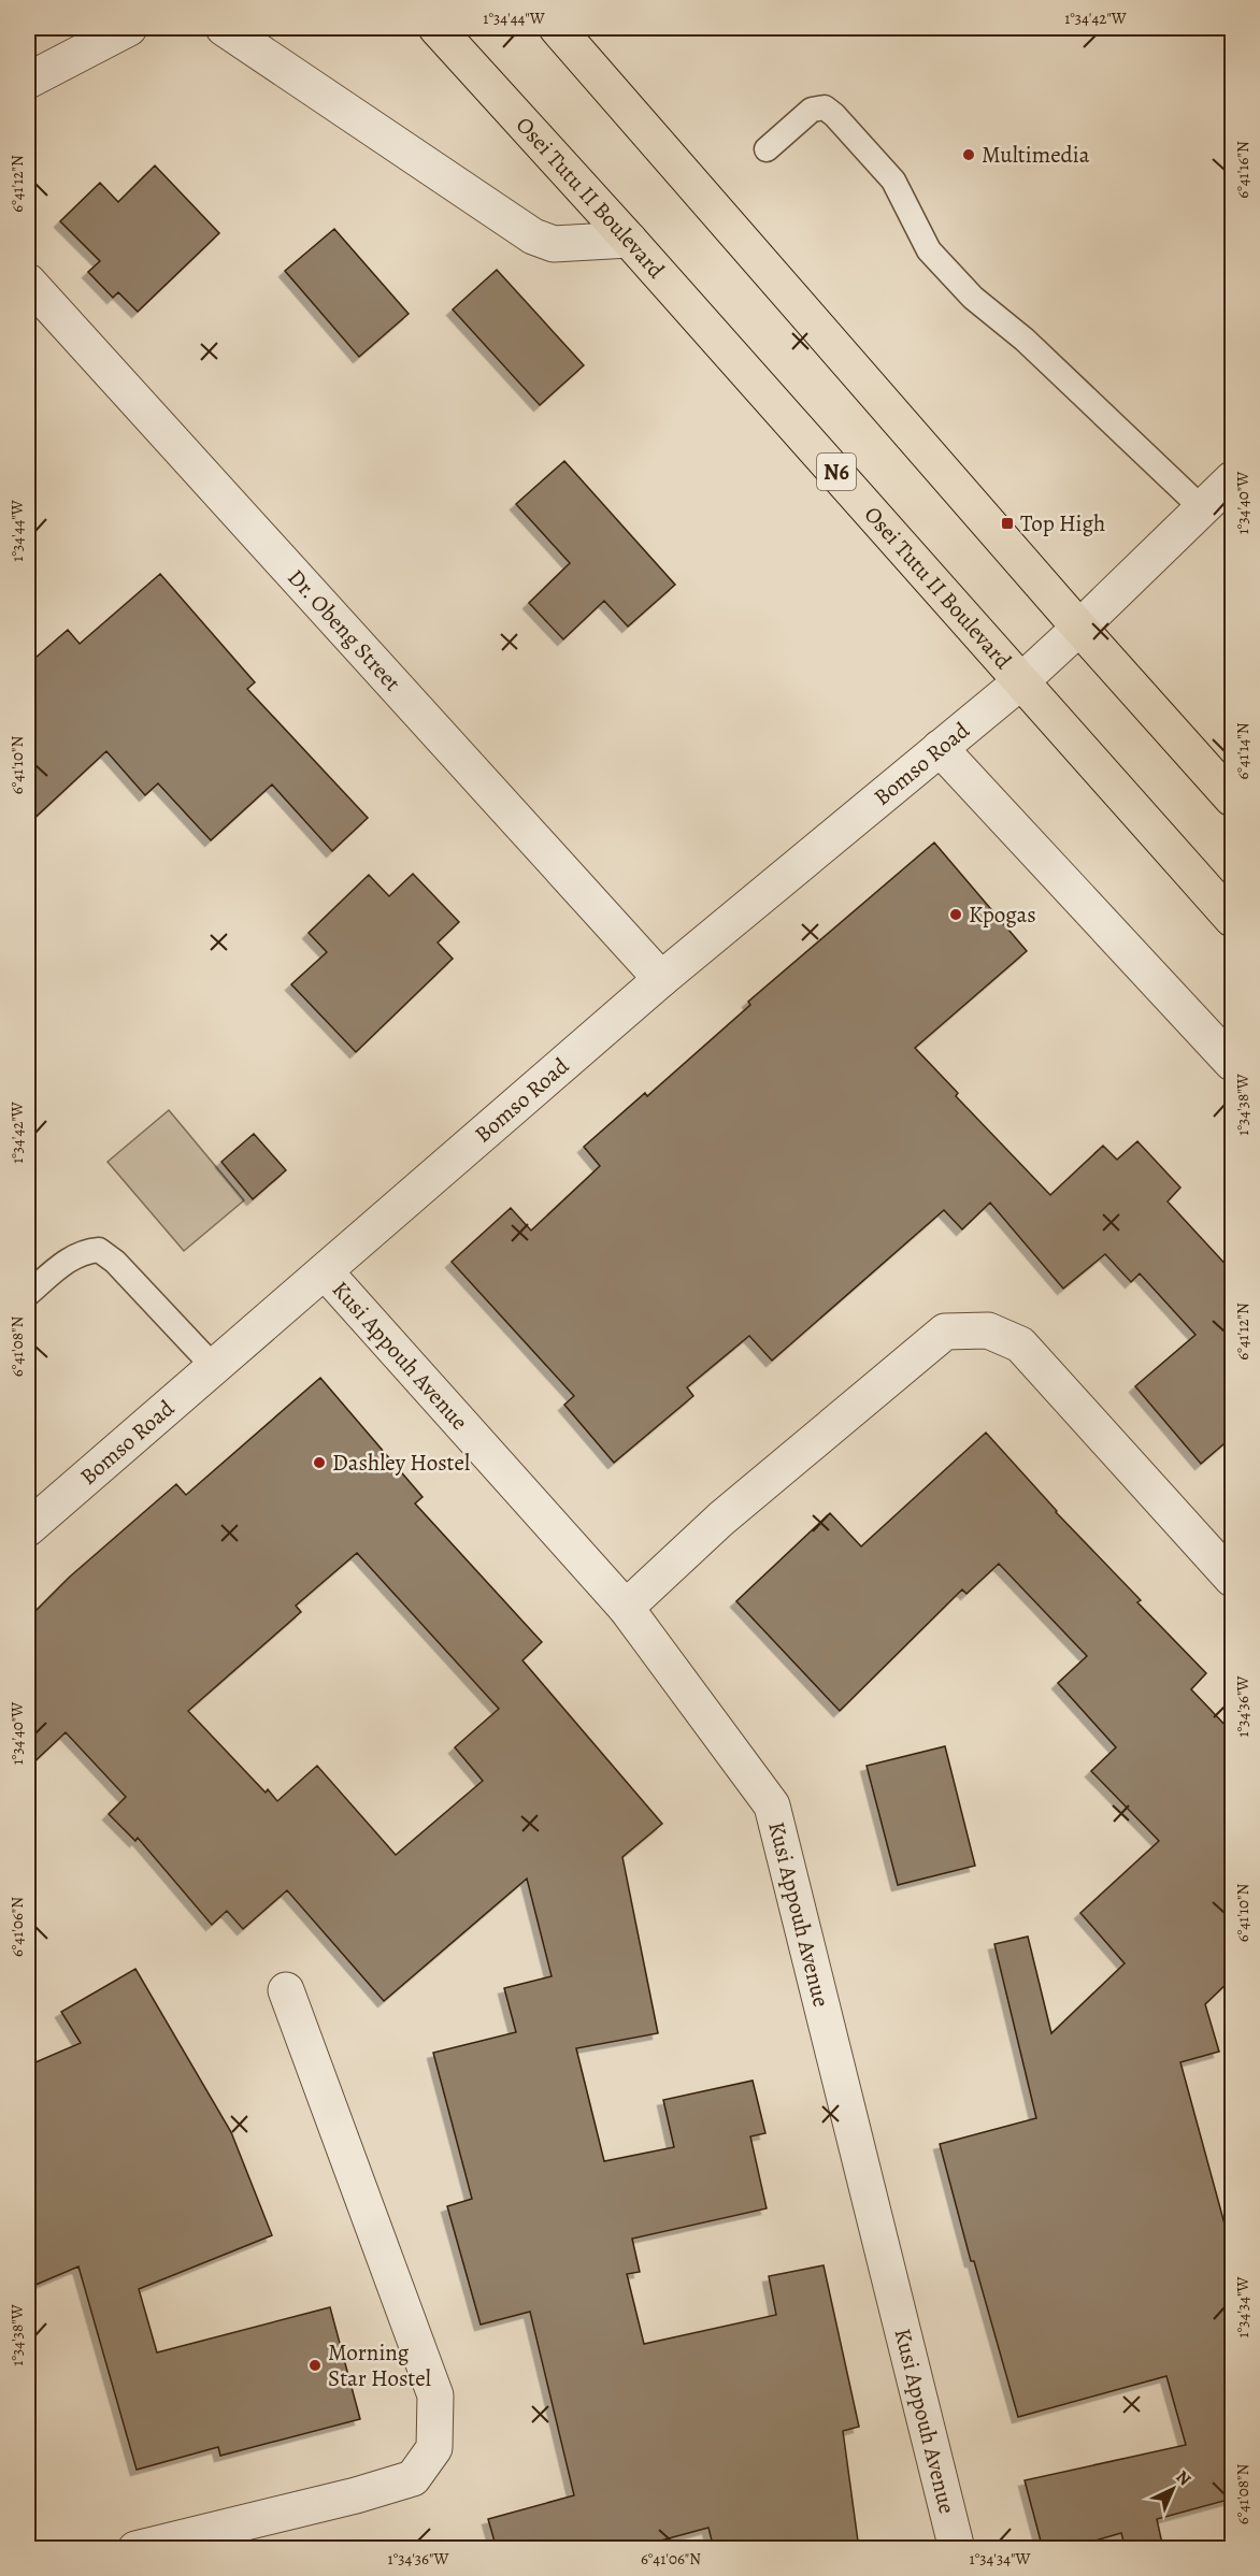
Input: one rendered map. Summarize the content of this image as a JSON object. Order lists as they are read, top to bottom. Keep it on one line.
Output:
{"streets":{"highway":["Osei Tutu II Boulevard","N6"],"street":["Dr. Obeng Street","Bomso Road","Kusi Appouh Avenue"]},"crossings":[["Osei Tutu II Boulevard","Bomso Road"],["Dr. Obeng Street","Bomso Road"],["Bomso Road","Kusi Appouh Avenue"]],"places":{"other":["Multimedia","Kpogas","Dashley Hostel","Morning Star Hostel"],"transit":["Top High"]},"north":"top right","coordinates":["1°34'44\"W","1°34'42\"W","6°41'16\"N","6°41'12\"N","1°34'40\"W","6°41'14\"N","6°41'10\"N","1°34'38\"W","6°41'08\"N","1°34'36\"W","6°41'06\"N","1°34'34\"W"]}
